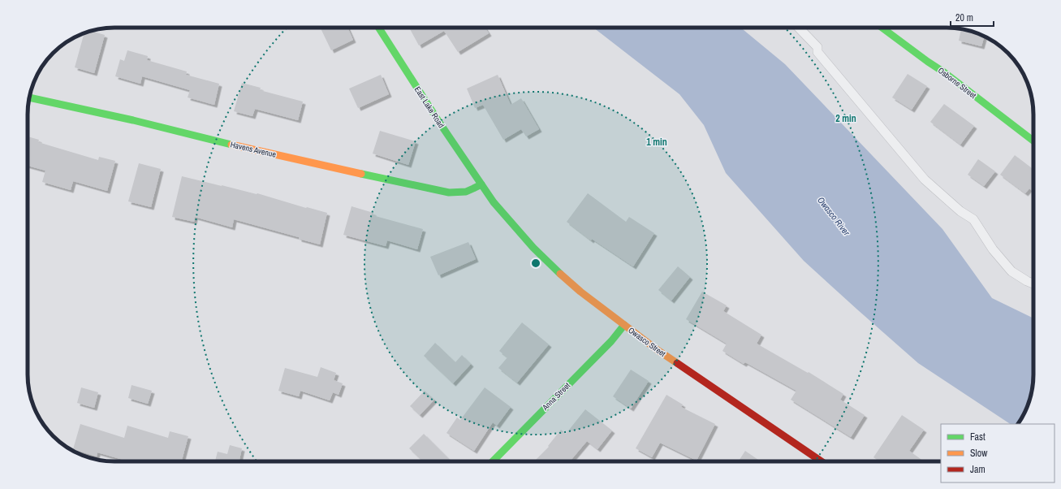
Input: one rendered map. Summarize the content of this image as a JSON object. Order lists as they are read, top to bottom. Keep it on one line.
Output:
{"streets":{"street":["Osborne Street","East Lake Road","Havens Avenue","Owasco Street","Anna Street"]},"crossings":[["East Lake Road","Havens Avenue"],["East Lake Road","Owasco Street"],["Owasco Street","Anna Street"]],"water":["Owasco River"],"legend":["Fast","Slow","Jam"],"scale_bar":"20 m","rings":["2 min","1 min"]}
